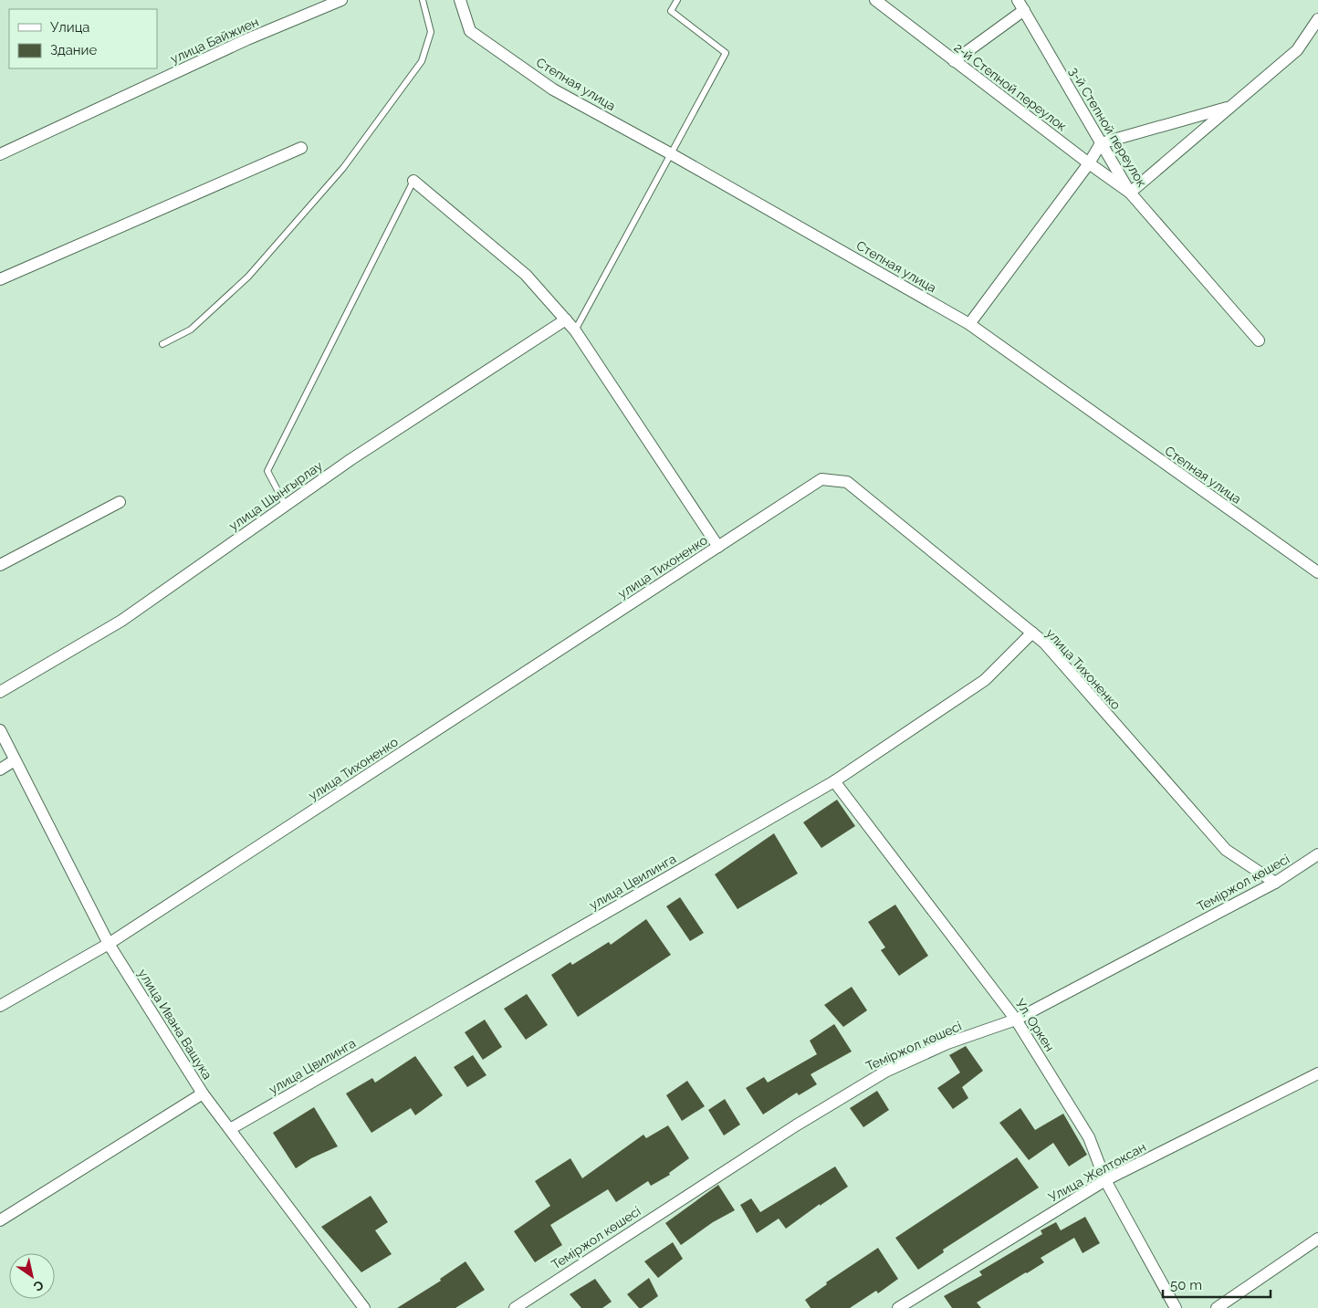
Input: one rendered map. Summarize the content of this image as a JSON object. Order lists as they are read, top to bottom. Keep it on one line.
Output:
{"streets":{"street":["улица Байжиен","Степная улица","2-й Степной переулок","3-й Степной переулок","улица Шынгырлау","улица Тихоненко","улица Цвилинга","Теміржол көшесі","улица Ивана Ващука","Ул. Оркен","Улица Желтоксан"]},"crossings":[["2-й Степной переулок","3-й Степной переулок"],["улица Тихоненко","улица Цвилинга"],["улица Тихоненко","Теміржол көшесі"],["улица Тихоненко","улица Ивана Ващука"],["улица Цвилинга","улица Ивана Ващука"],["улица Цвилинга","Ул. Оркен"],["Теміржол көшесі","Ул. Оркен"],["Ул. Оркен","Улица Желтоксан"]],"legend":["Улица","Здание"],"scale_bar":"50 m","north":"bottom right"}
